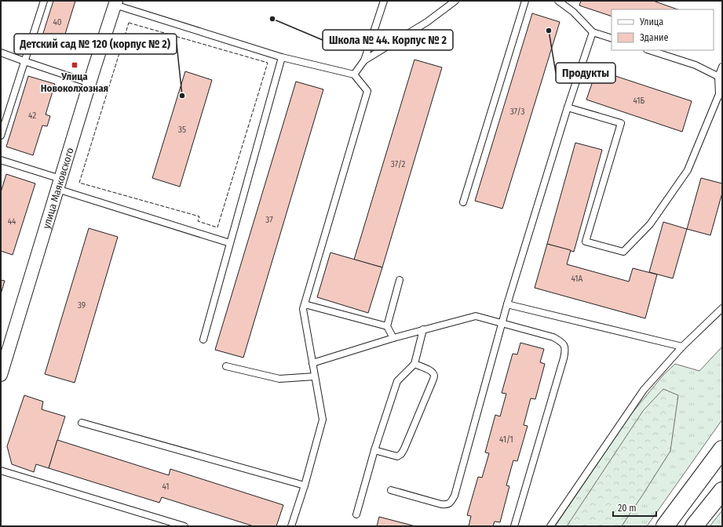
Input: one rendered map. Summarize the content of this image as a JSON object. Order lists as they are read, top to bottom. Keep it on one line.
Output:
{"streets":{"street":["улица Маяковского"]},"places":{"other":["Школа № 44. Корпус № 2","Продукты","Детский сад № 120 (корпус № 2)"],"transit":["Улица Новоколхозная"]},"house_numbers":["40","41Б","37/3","42","35","37/2","37","44","41А","39","41/1","41"],"legend":["Улица","Здание"],"scale_bar":"20 m"}
